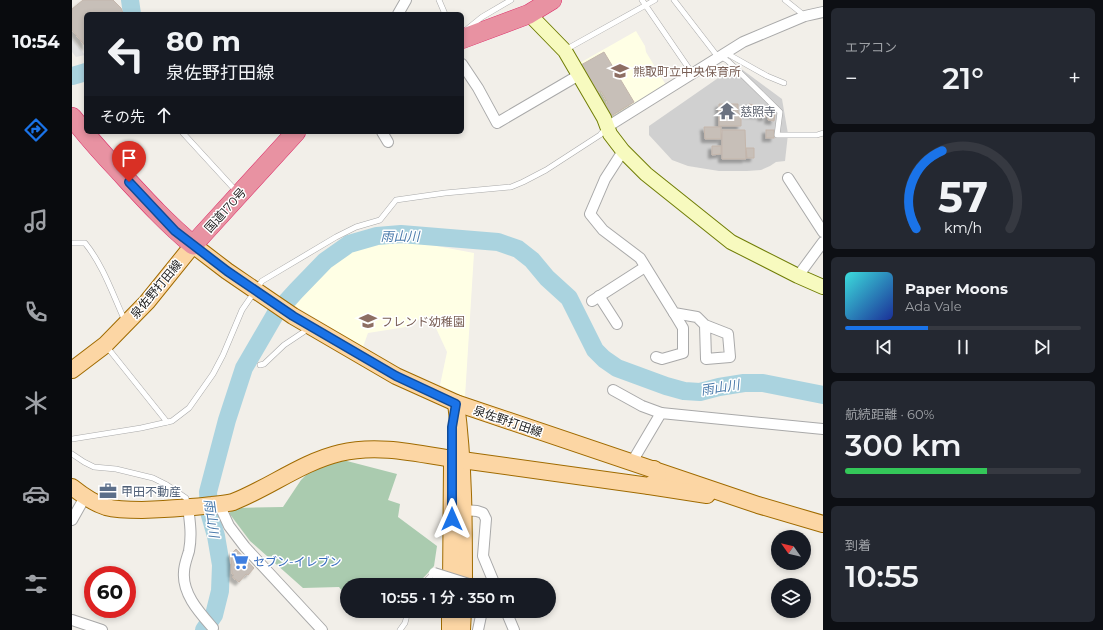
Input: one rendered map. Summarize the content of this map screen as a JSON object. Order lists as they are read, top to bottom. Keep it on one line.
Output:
{"streets":{"highway":["国道170号"],"main road":["泉佐野打田線"]},"crossings":[["国道170号","泉佐野打田線"]],"water":["雨山川"],"places":{"school or university":["熊取町立中央保育所","フレンド幼稚園"],"temple":["慈照寺"],"office":["甲田不動産"],"supermarket":["セブン-イレブン"]},"north":"top left","page":{"tabs":"10:54","tile":["エアコン",["航続距離 · 60%","300 km"],["到着","10:55"]],"turn":["80 m","泉佐野打田線"],"heat":["−","21°","+"],"then":"その先","song":["Paper Moons","Ada Vale"],"limit":"60","trip":"10:55 · 1 分 · 350 m","gauge":["57","km/h"]}}
